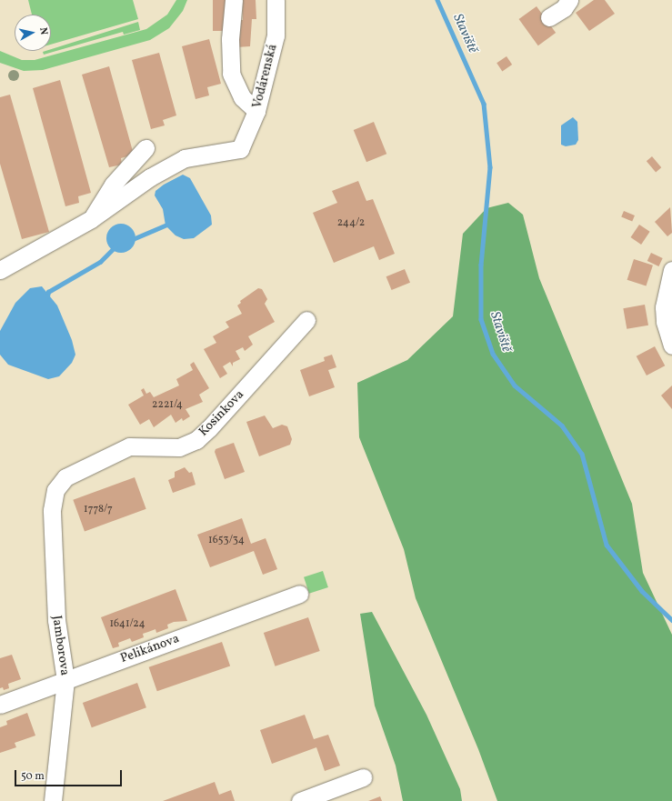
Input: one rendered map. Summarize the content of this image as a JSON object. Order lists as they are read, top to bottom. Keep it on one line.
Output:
{"streets":{"street":["Vodárenská","Kosinkova","Jamborova","Pelikánova"]},"crossings":[["Kosinkova","Jamborova"],["Jamborova","Pelikánova"]],"water":["Staviště"],"house_numbers":["244/2","2221/4","1778/7","1653/34","1641/24"],"scale_bar":"50 m","north":"right"}
